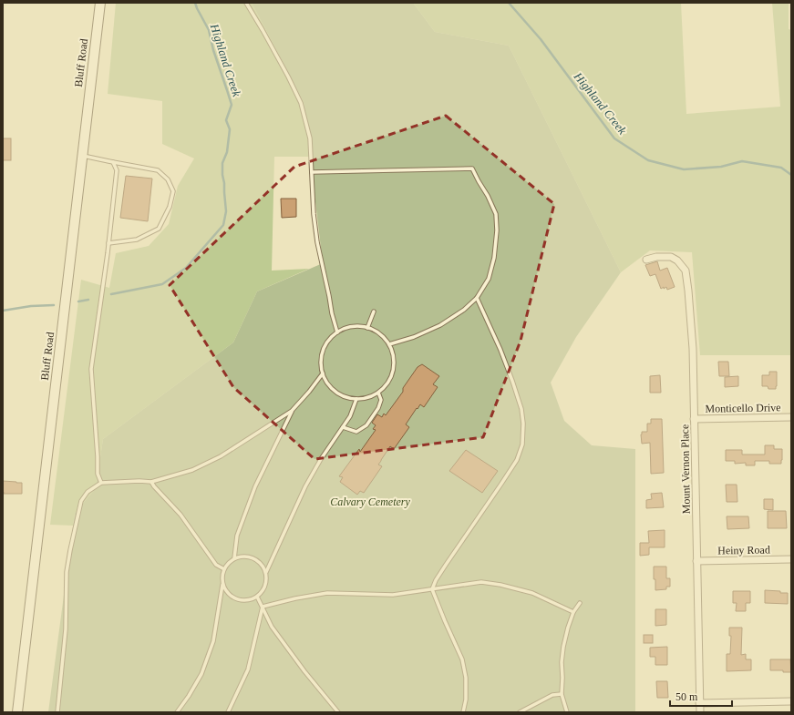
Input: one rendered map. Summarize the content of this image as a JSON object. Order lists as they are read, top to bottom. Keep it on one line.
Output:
{"streets":{"main road":["Bluff Road"],"street":["Monticello Drive","Mount Vernon Place","Heiny Road"]},"crossings":[["Monticello Drive","Mount Vernon Place"],["Mount Vernon Place","Heiny Road"]],"water":["Highland Creek"],"parks":["Calvary Cemetery"],"scale_bar":"50 m"}
